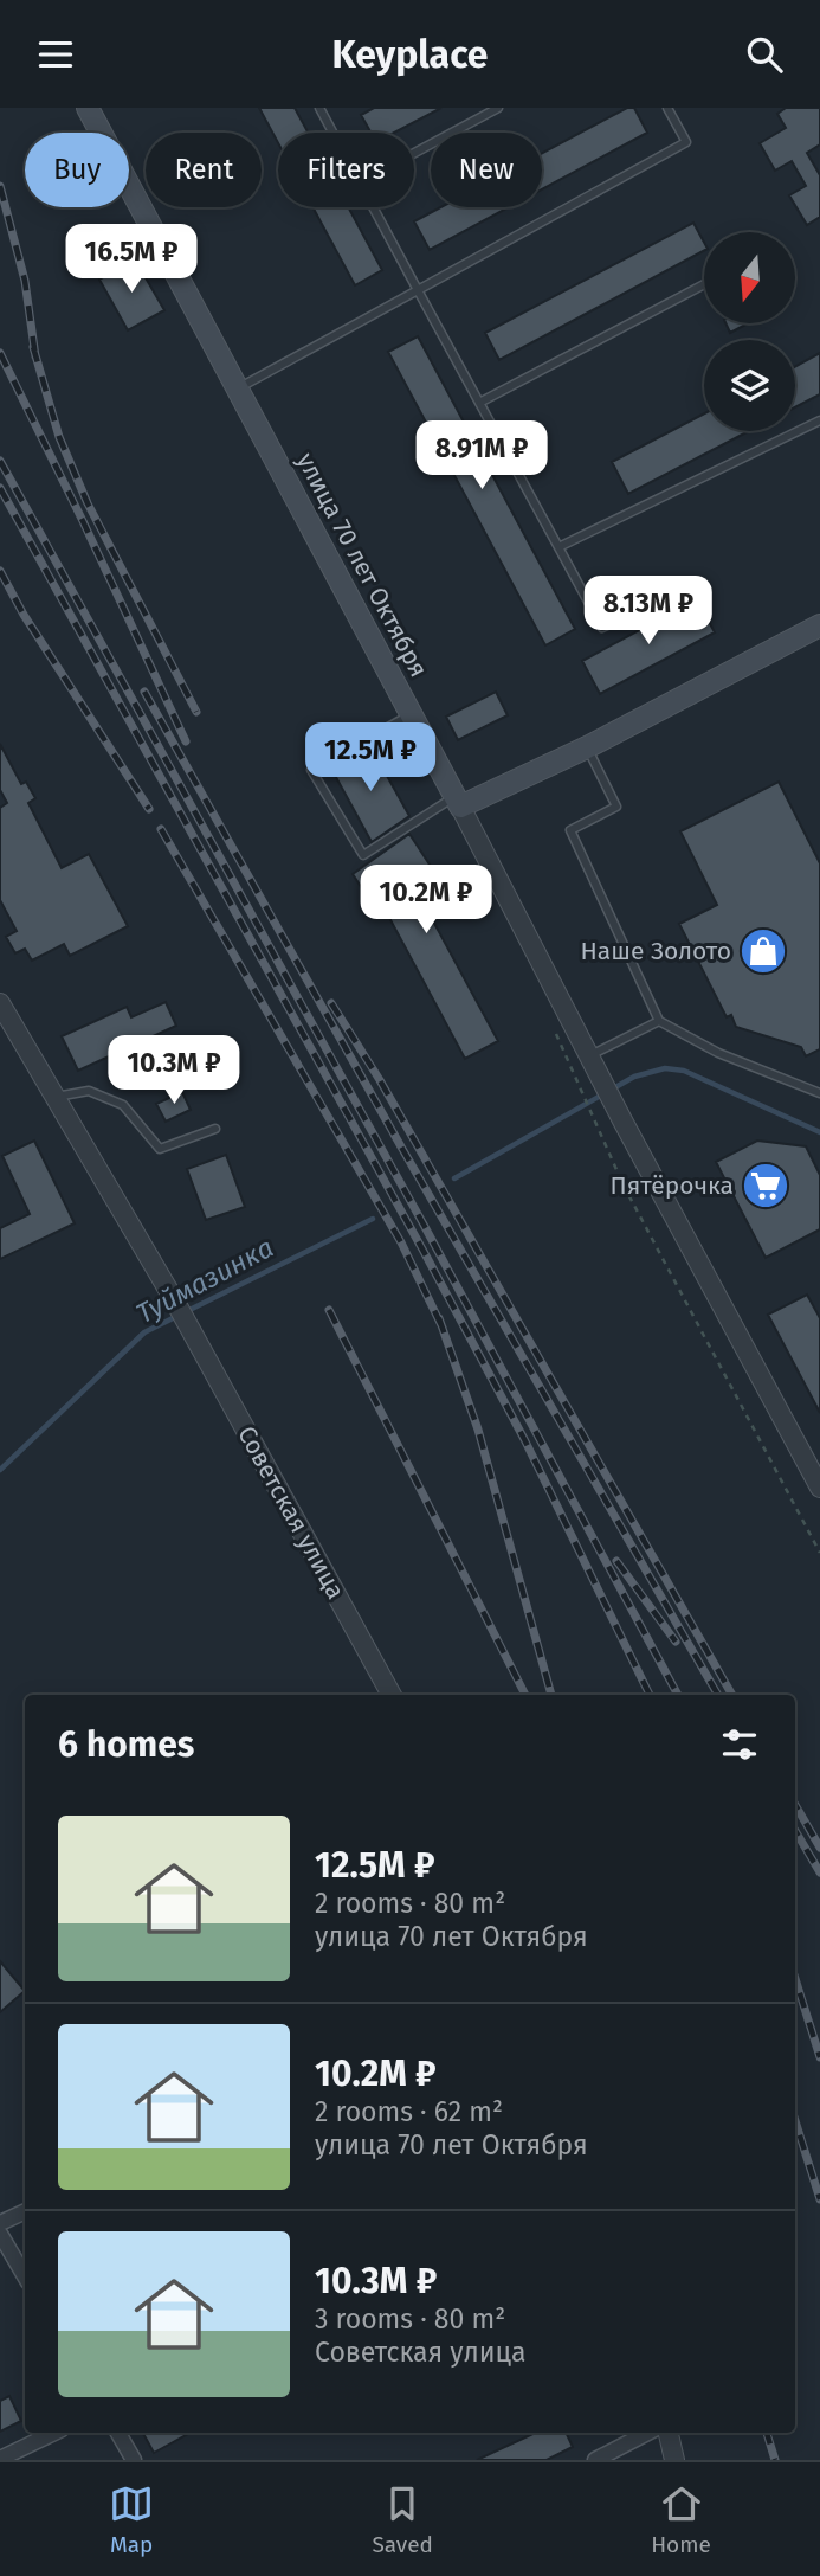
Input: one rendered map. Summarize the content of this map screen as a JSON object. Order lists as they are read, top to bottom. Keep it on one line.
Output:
{"streets":{"main road":["улица 70 лет Октября"],"street":["Советская улица"]},"water":["Туймазинка"],"places":{"shop":["Наше Золото"],"supermarket":["Пятёрочка"]},"north":"bottom","page":{"header":"Keyplace","chip":["Buy","Rent","Filters","New"],"price":["16.5M ₽","8.91M ₽","8.13M ₽","12.5M ₽","10.2M ₽","10.3M ₽"],"heading":"6 homes","list":[{"name":"12.5M ₽","note":"2 rooms · 80 m² · улица 70 лет Октября"},{"name":"10.2M ₽","note":"2 rooms · 62 m² · улица 70 лет Октября"},{"name":"10.3M ₽","note":"3 rooms · 80 m² · Советская улица"}],"tabs":["Map","Saved","Home"]}}
